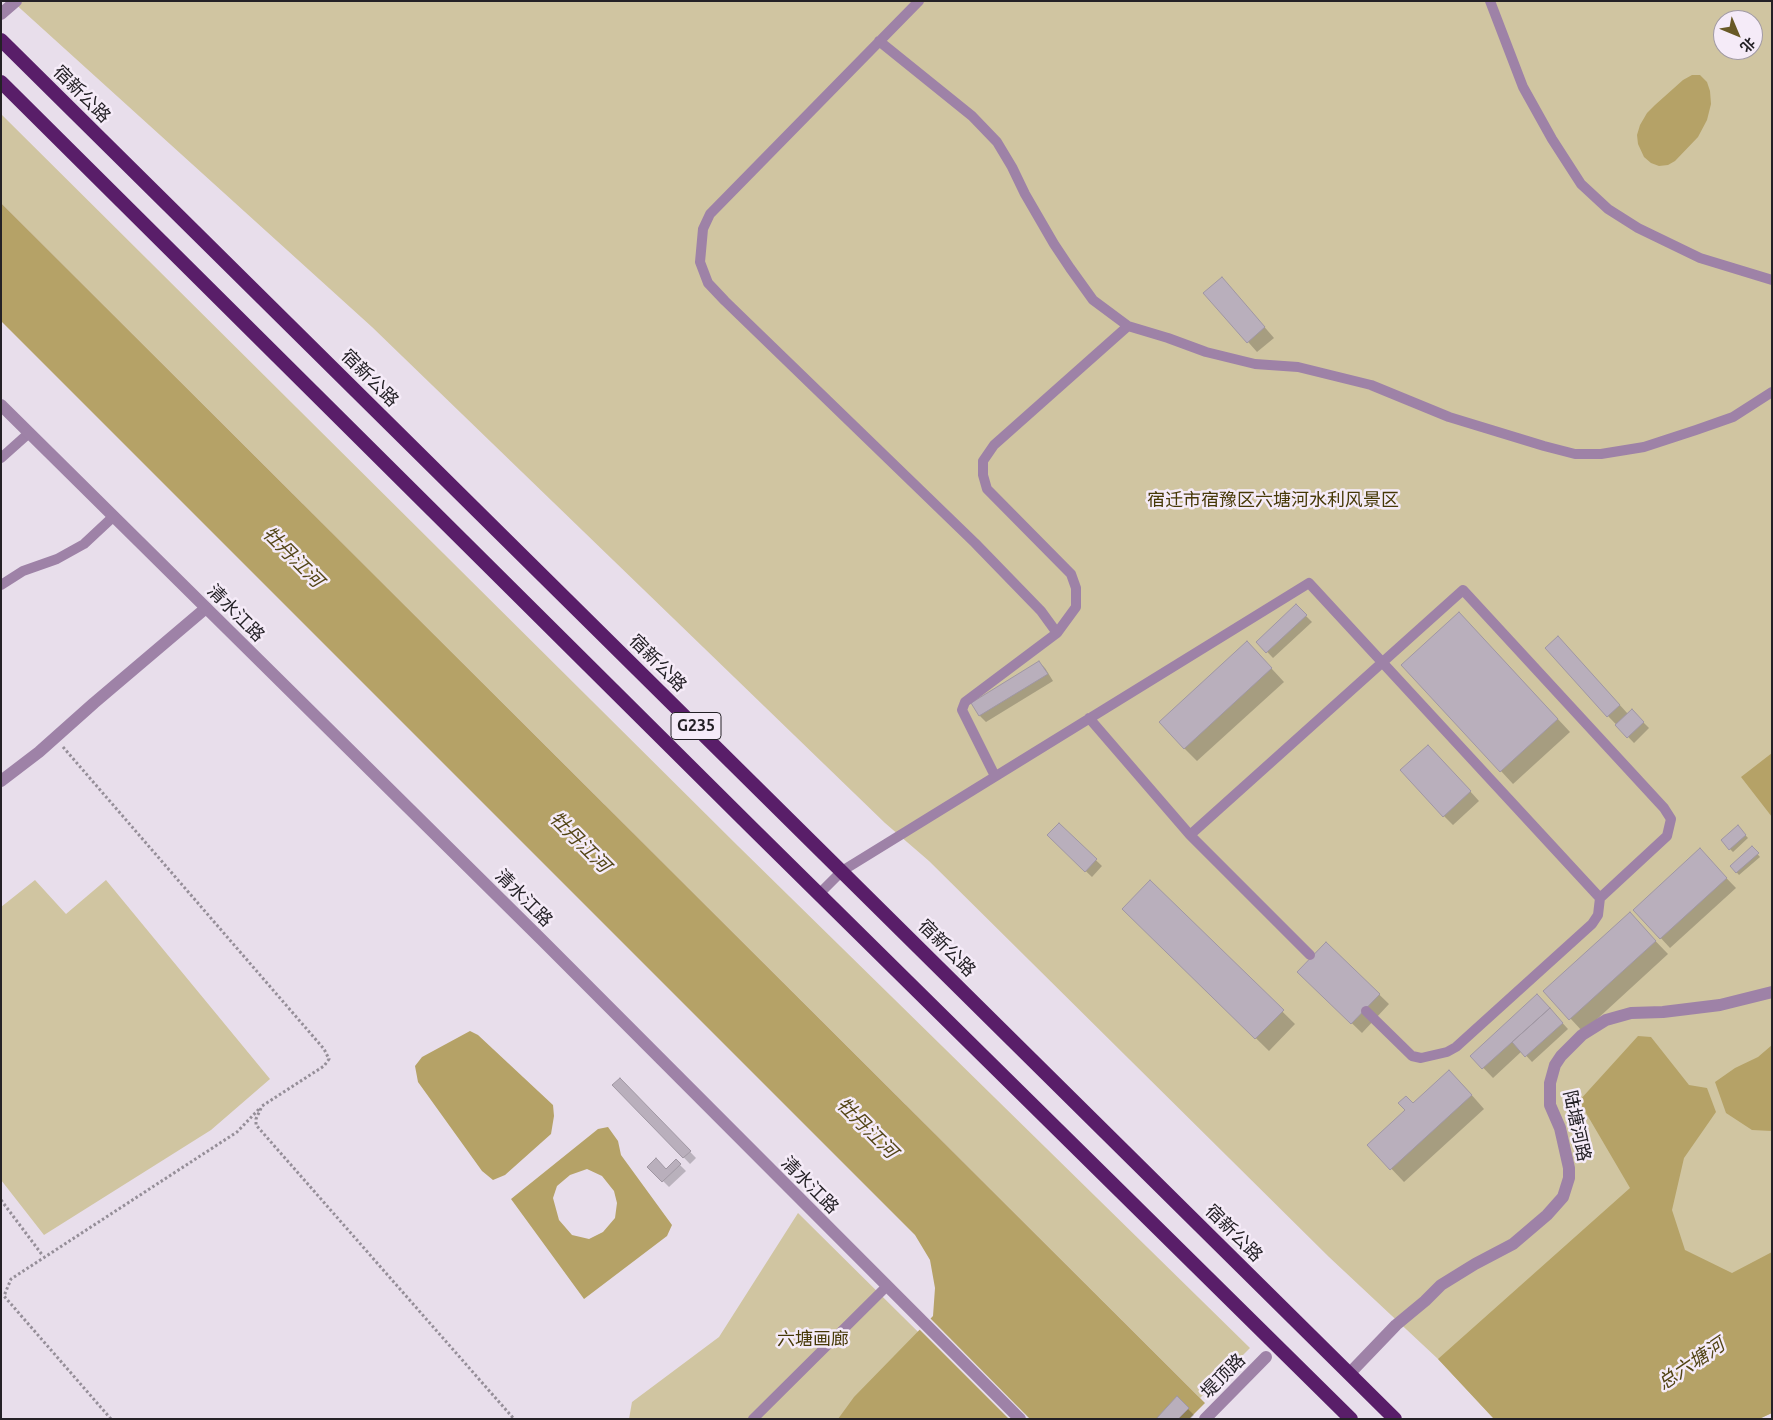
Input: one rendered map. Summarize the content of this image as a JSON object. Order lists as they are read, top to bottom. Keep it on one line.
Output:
{"streets":{"highway":["宿新公路","G235"],"street":["清水江路","陆塘河路","堤顶路"]},"crossings":[["宿新公路","陆塘河路"]],"water":["牡丹江河","总六塘河"],"parks":["宿迁市宿豫区六塘河水利风景区","六塘画廊"],"north":"bottom right"}
